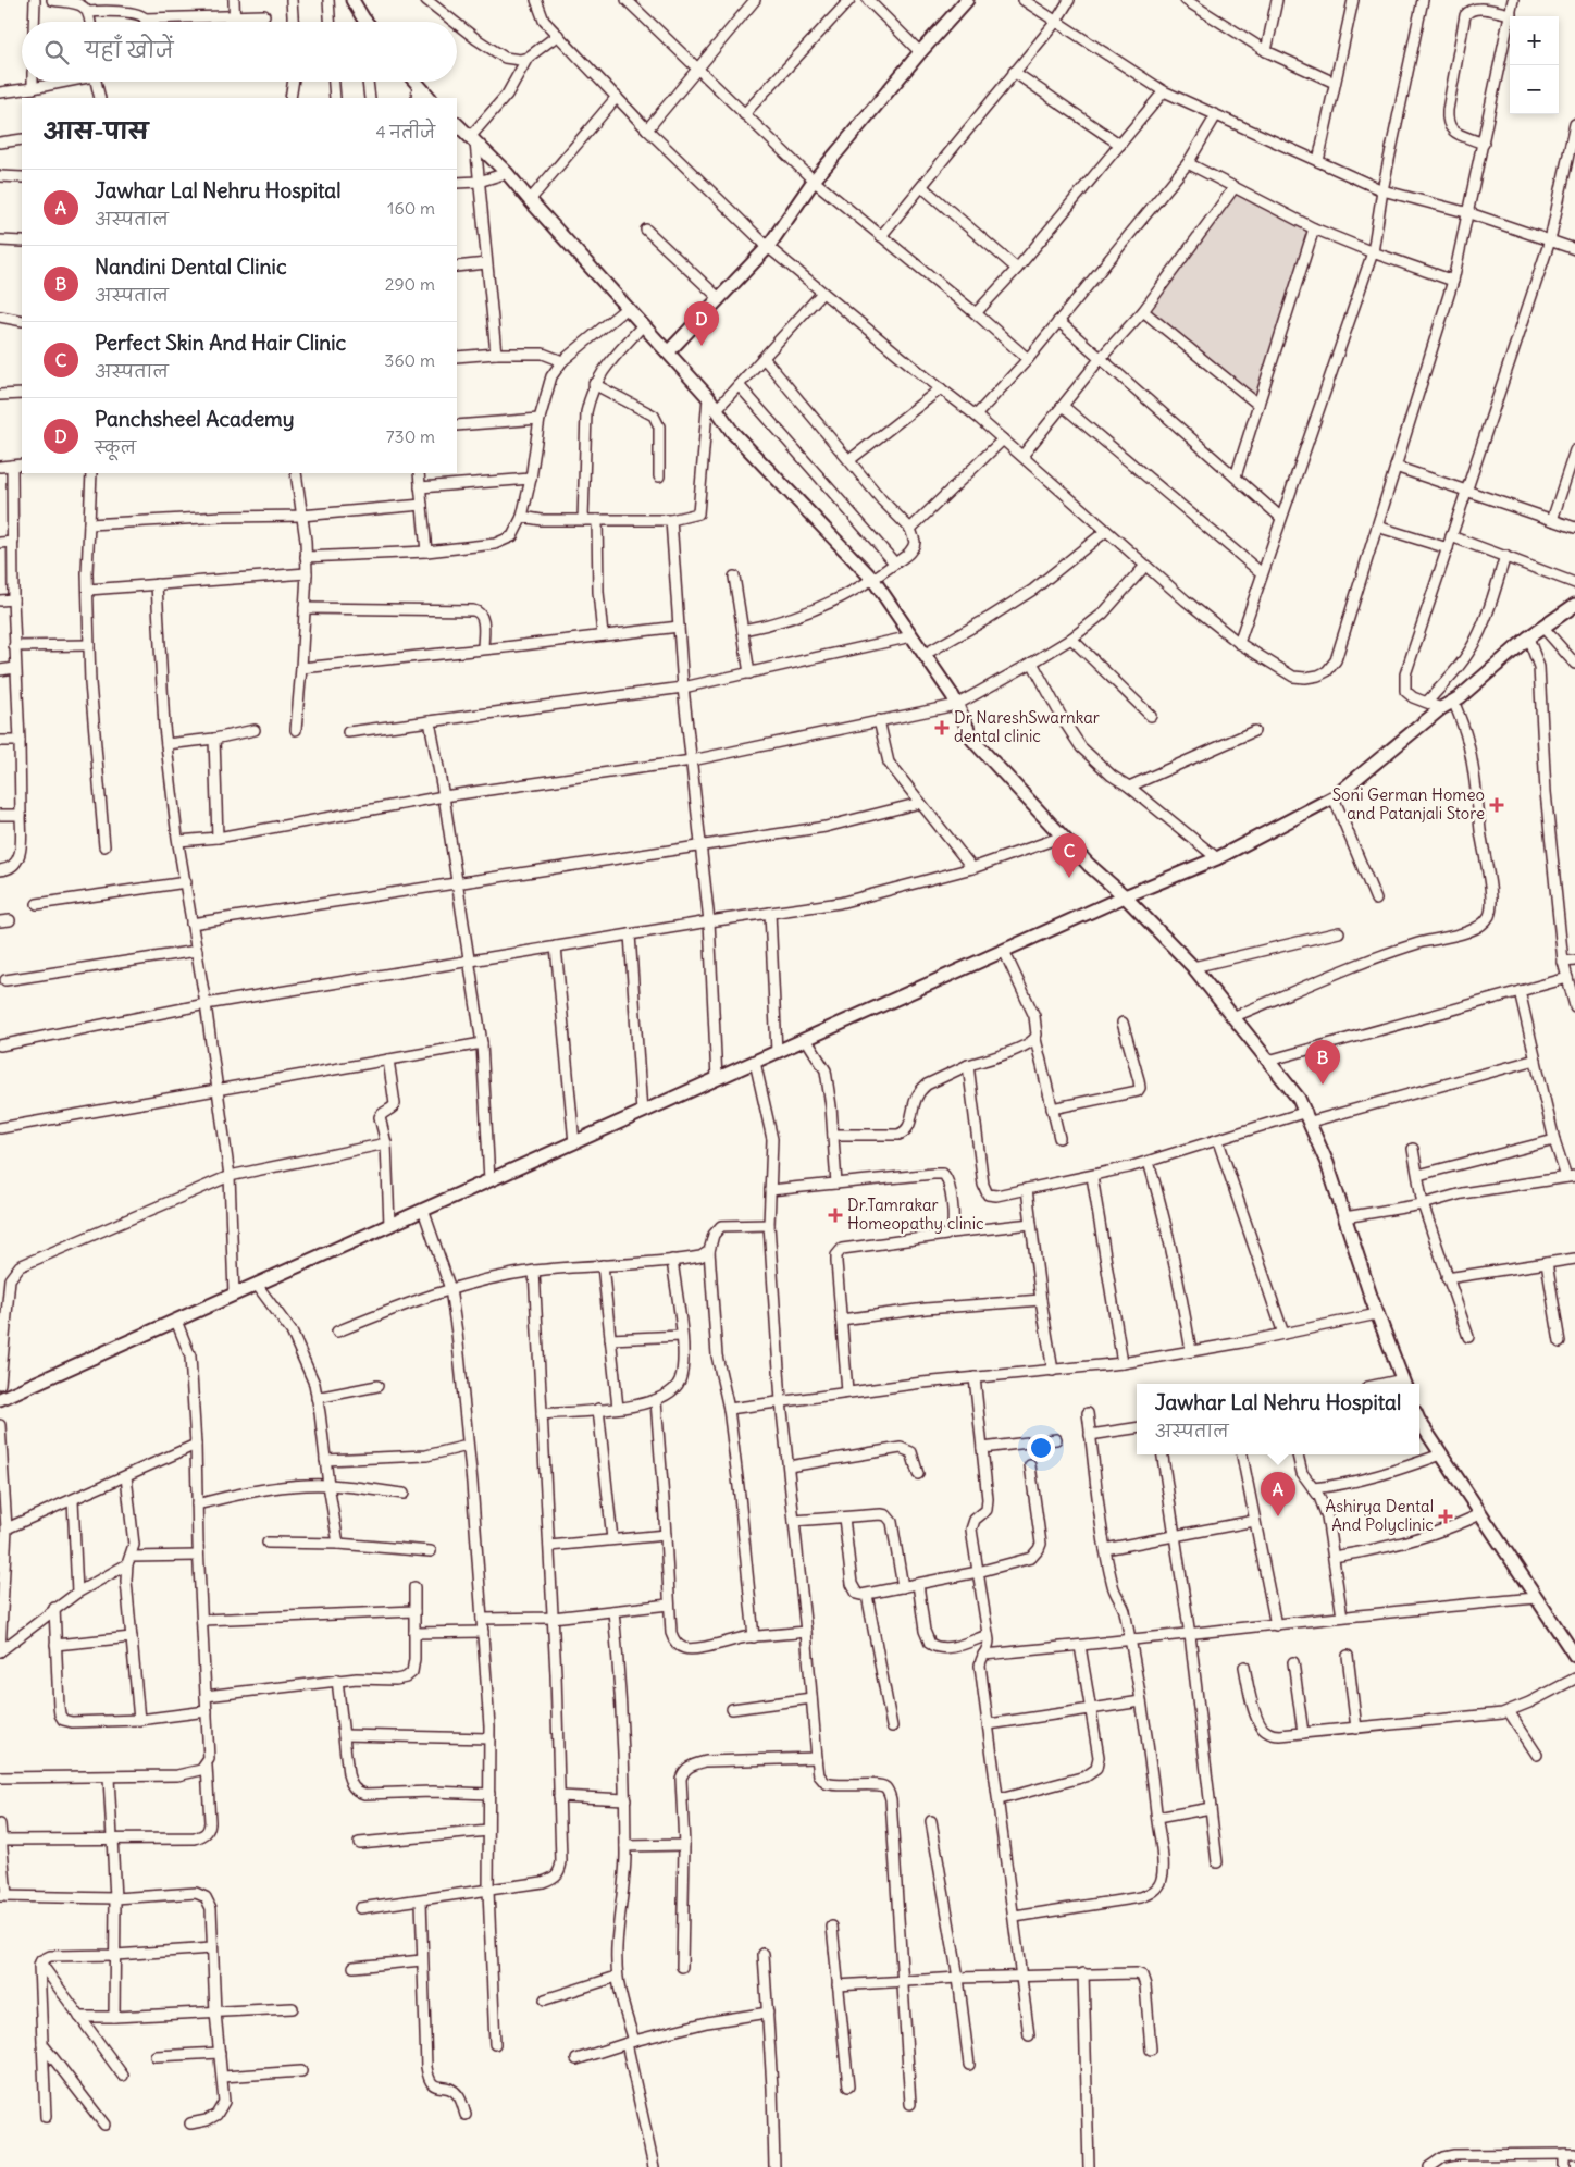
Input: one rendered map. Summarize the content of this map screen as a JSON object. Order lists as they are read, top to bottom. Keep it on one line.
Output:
{"places":{"health":["Dr NareshSwarnkar dental clinic","Soni German Homeo and Patanjali Store","Dr.Tamrakar Homeopathy clinic","Ashirya Dental And Polyclinic"]},"page":{"map_buttons":["+","−"],"search":"यहाँ खोजें","heading":["आस-पास","4 नतीजे"],"list":[{"mark":"A","name":"Jawhar Lal Nehru Hospital","note":"अस्पताल","value":"160 m"},{"mark":"B","name":"Nandini Dental Clinic","note":"अस्पताल","value":"290 m"},{"mark":"C","name":"Perfect Skin And Hair Clinic","note":"अस्पताल","value":"360 m"},{"mark":"D","name":"Panchsheel Academy","note":"स्कूल","value":"730 m"}],"pins":["D","C","B","A"],"popup":["Jawhar Lal Nehru Hospital","अस्पताल"]}}
